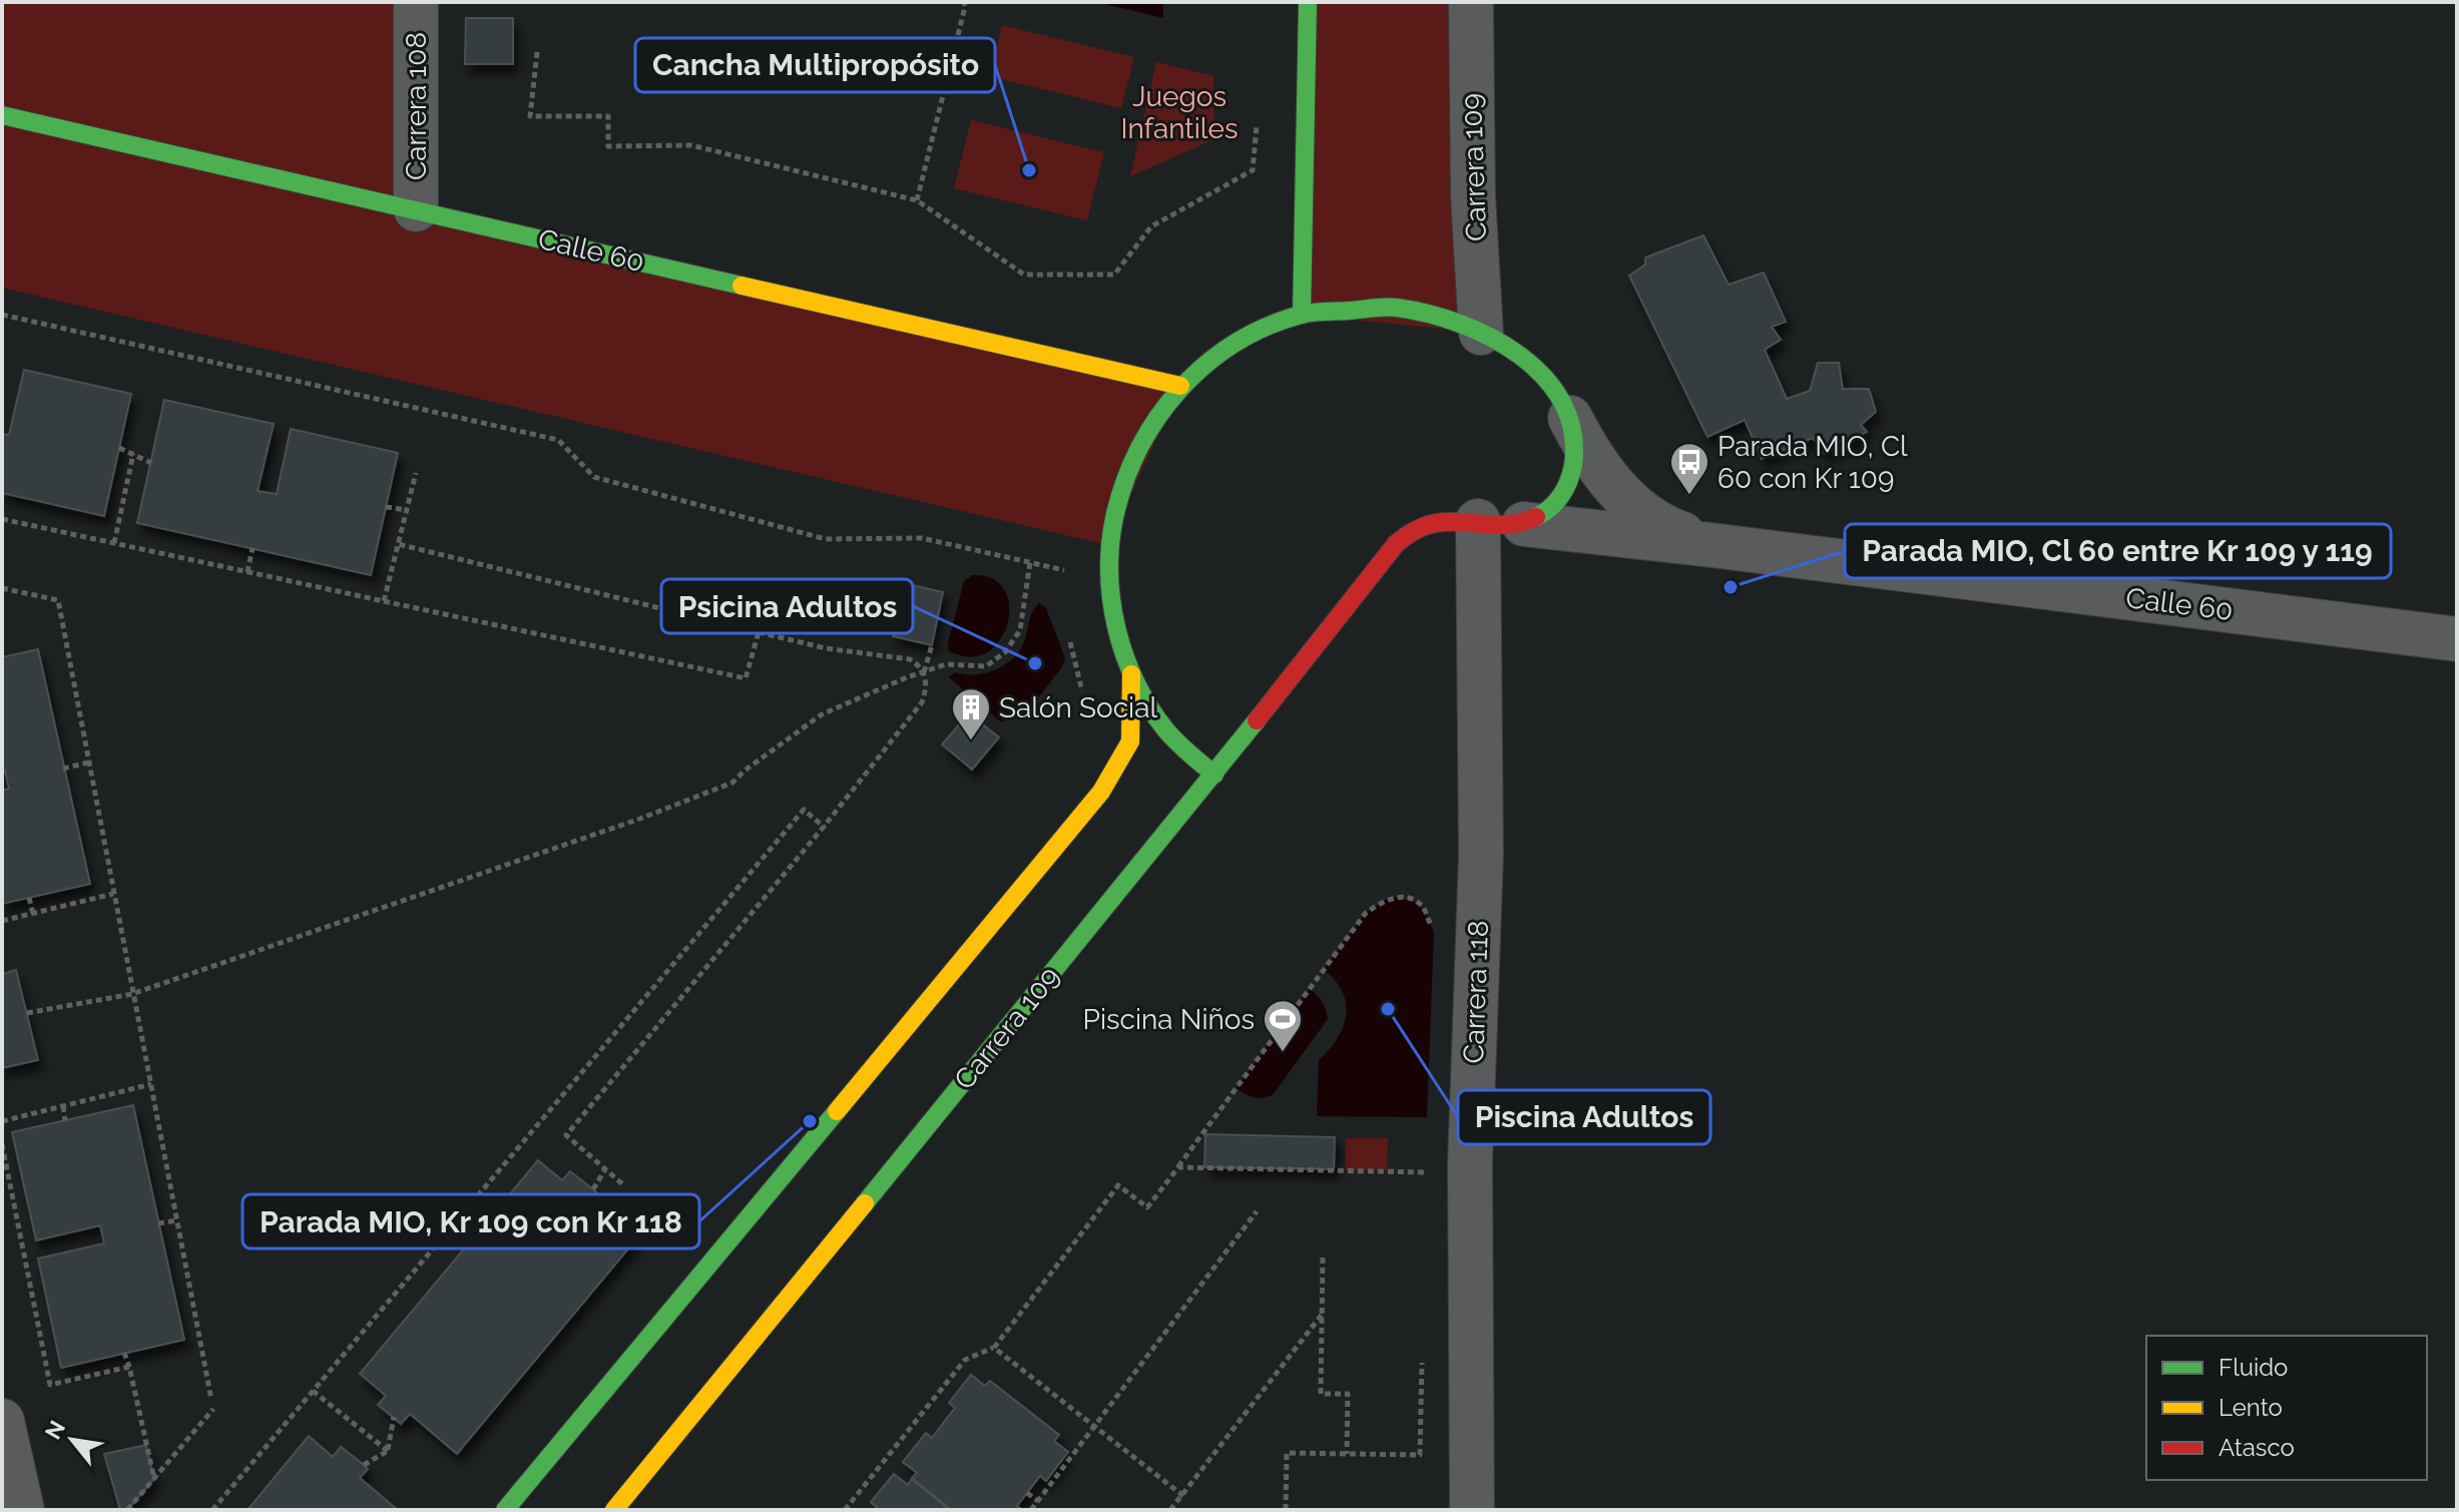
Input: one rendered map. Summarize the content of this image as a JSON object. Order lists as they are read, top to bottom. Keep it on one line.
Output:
{"streets":{"street":["Carrera 108","Carrera 109","Calle 60","Carrera 118"]},"crossings":[["Carrera 108","Calle 60"],["Carrera 109","Carrera 118"]],"parks":["Juegos Infantiles"],"places":{"other":["Cancha Multipropósito","Parada MIO, Cl 60 entre Kr 109 y 119","Psicina Adultos","Piscina Adultos","Parada MIO, Kr 109 con Kr 118"],"bus stop":["Parada MIO, Cl 60 con Kr 109"],"building":["Salón Social"],"sports":["Piscina Niños"]},"legend":["Fluido","Lento","Atasco"],"north":"top left"}
